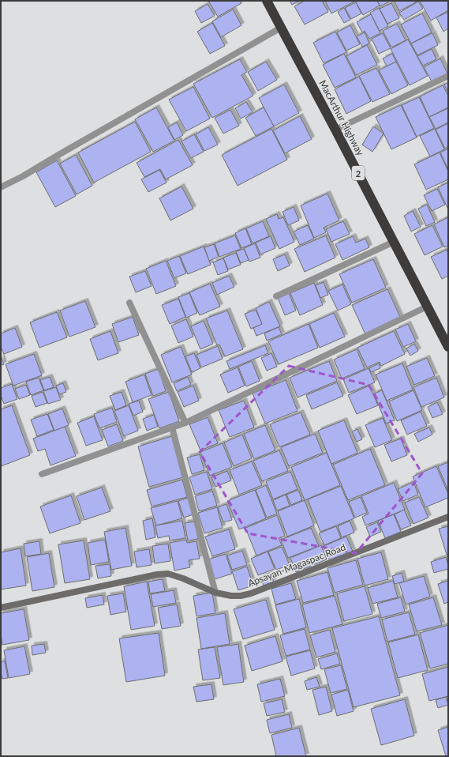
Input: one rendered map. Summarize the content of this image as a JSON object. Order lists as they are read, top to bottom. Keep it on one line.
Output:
{"streets":{"highway":["MacArthur Highway","2"],"street":["Apsayan-Magaspac Road"]}}
